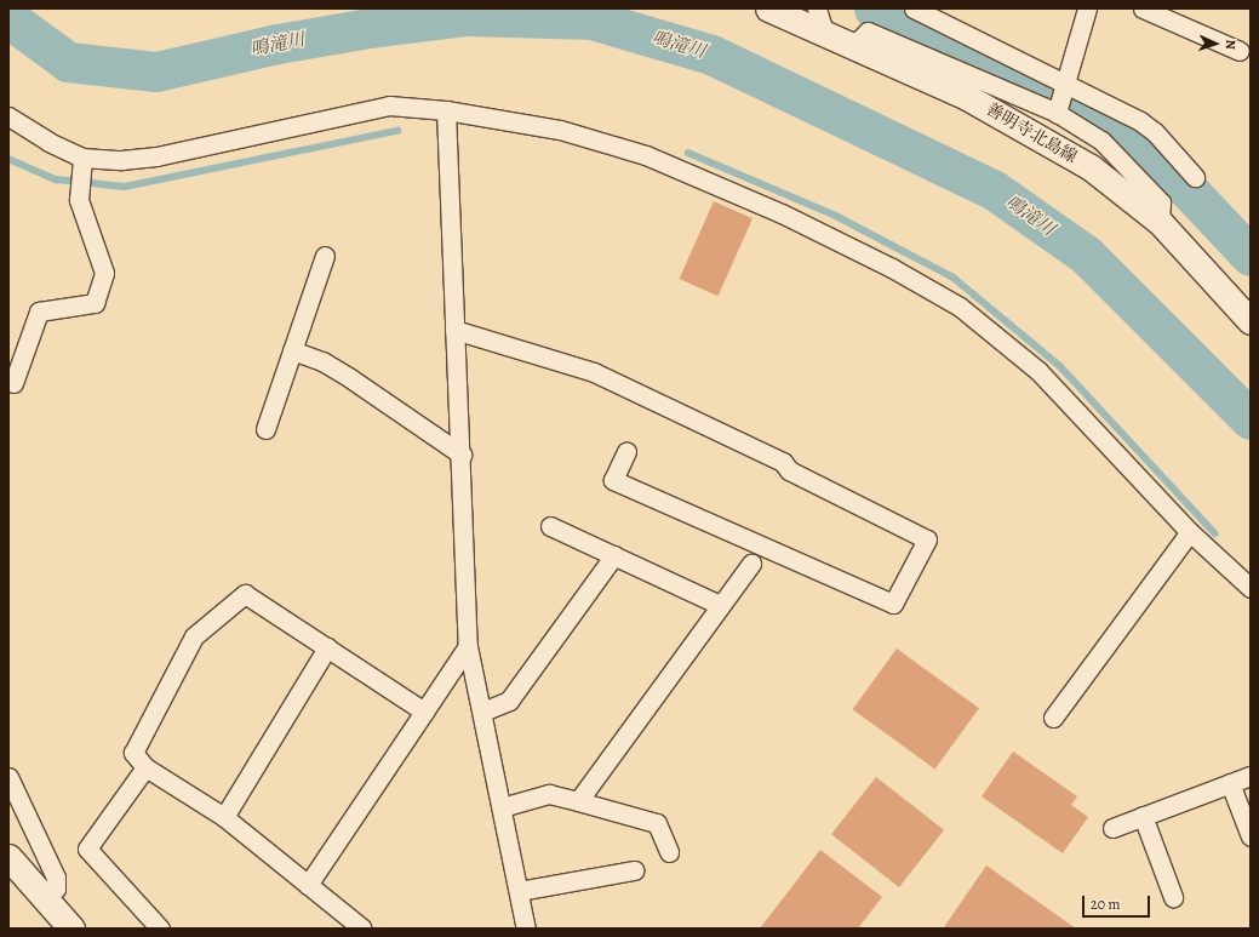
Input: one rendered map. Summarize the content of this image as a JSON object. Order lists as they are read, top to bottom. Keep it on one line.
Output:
{"streets":{"main road":["善明寺北島線"]},"water":["鳴滝川"],"scale_bar":"20 m","north":"right"}
